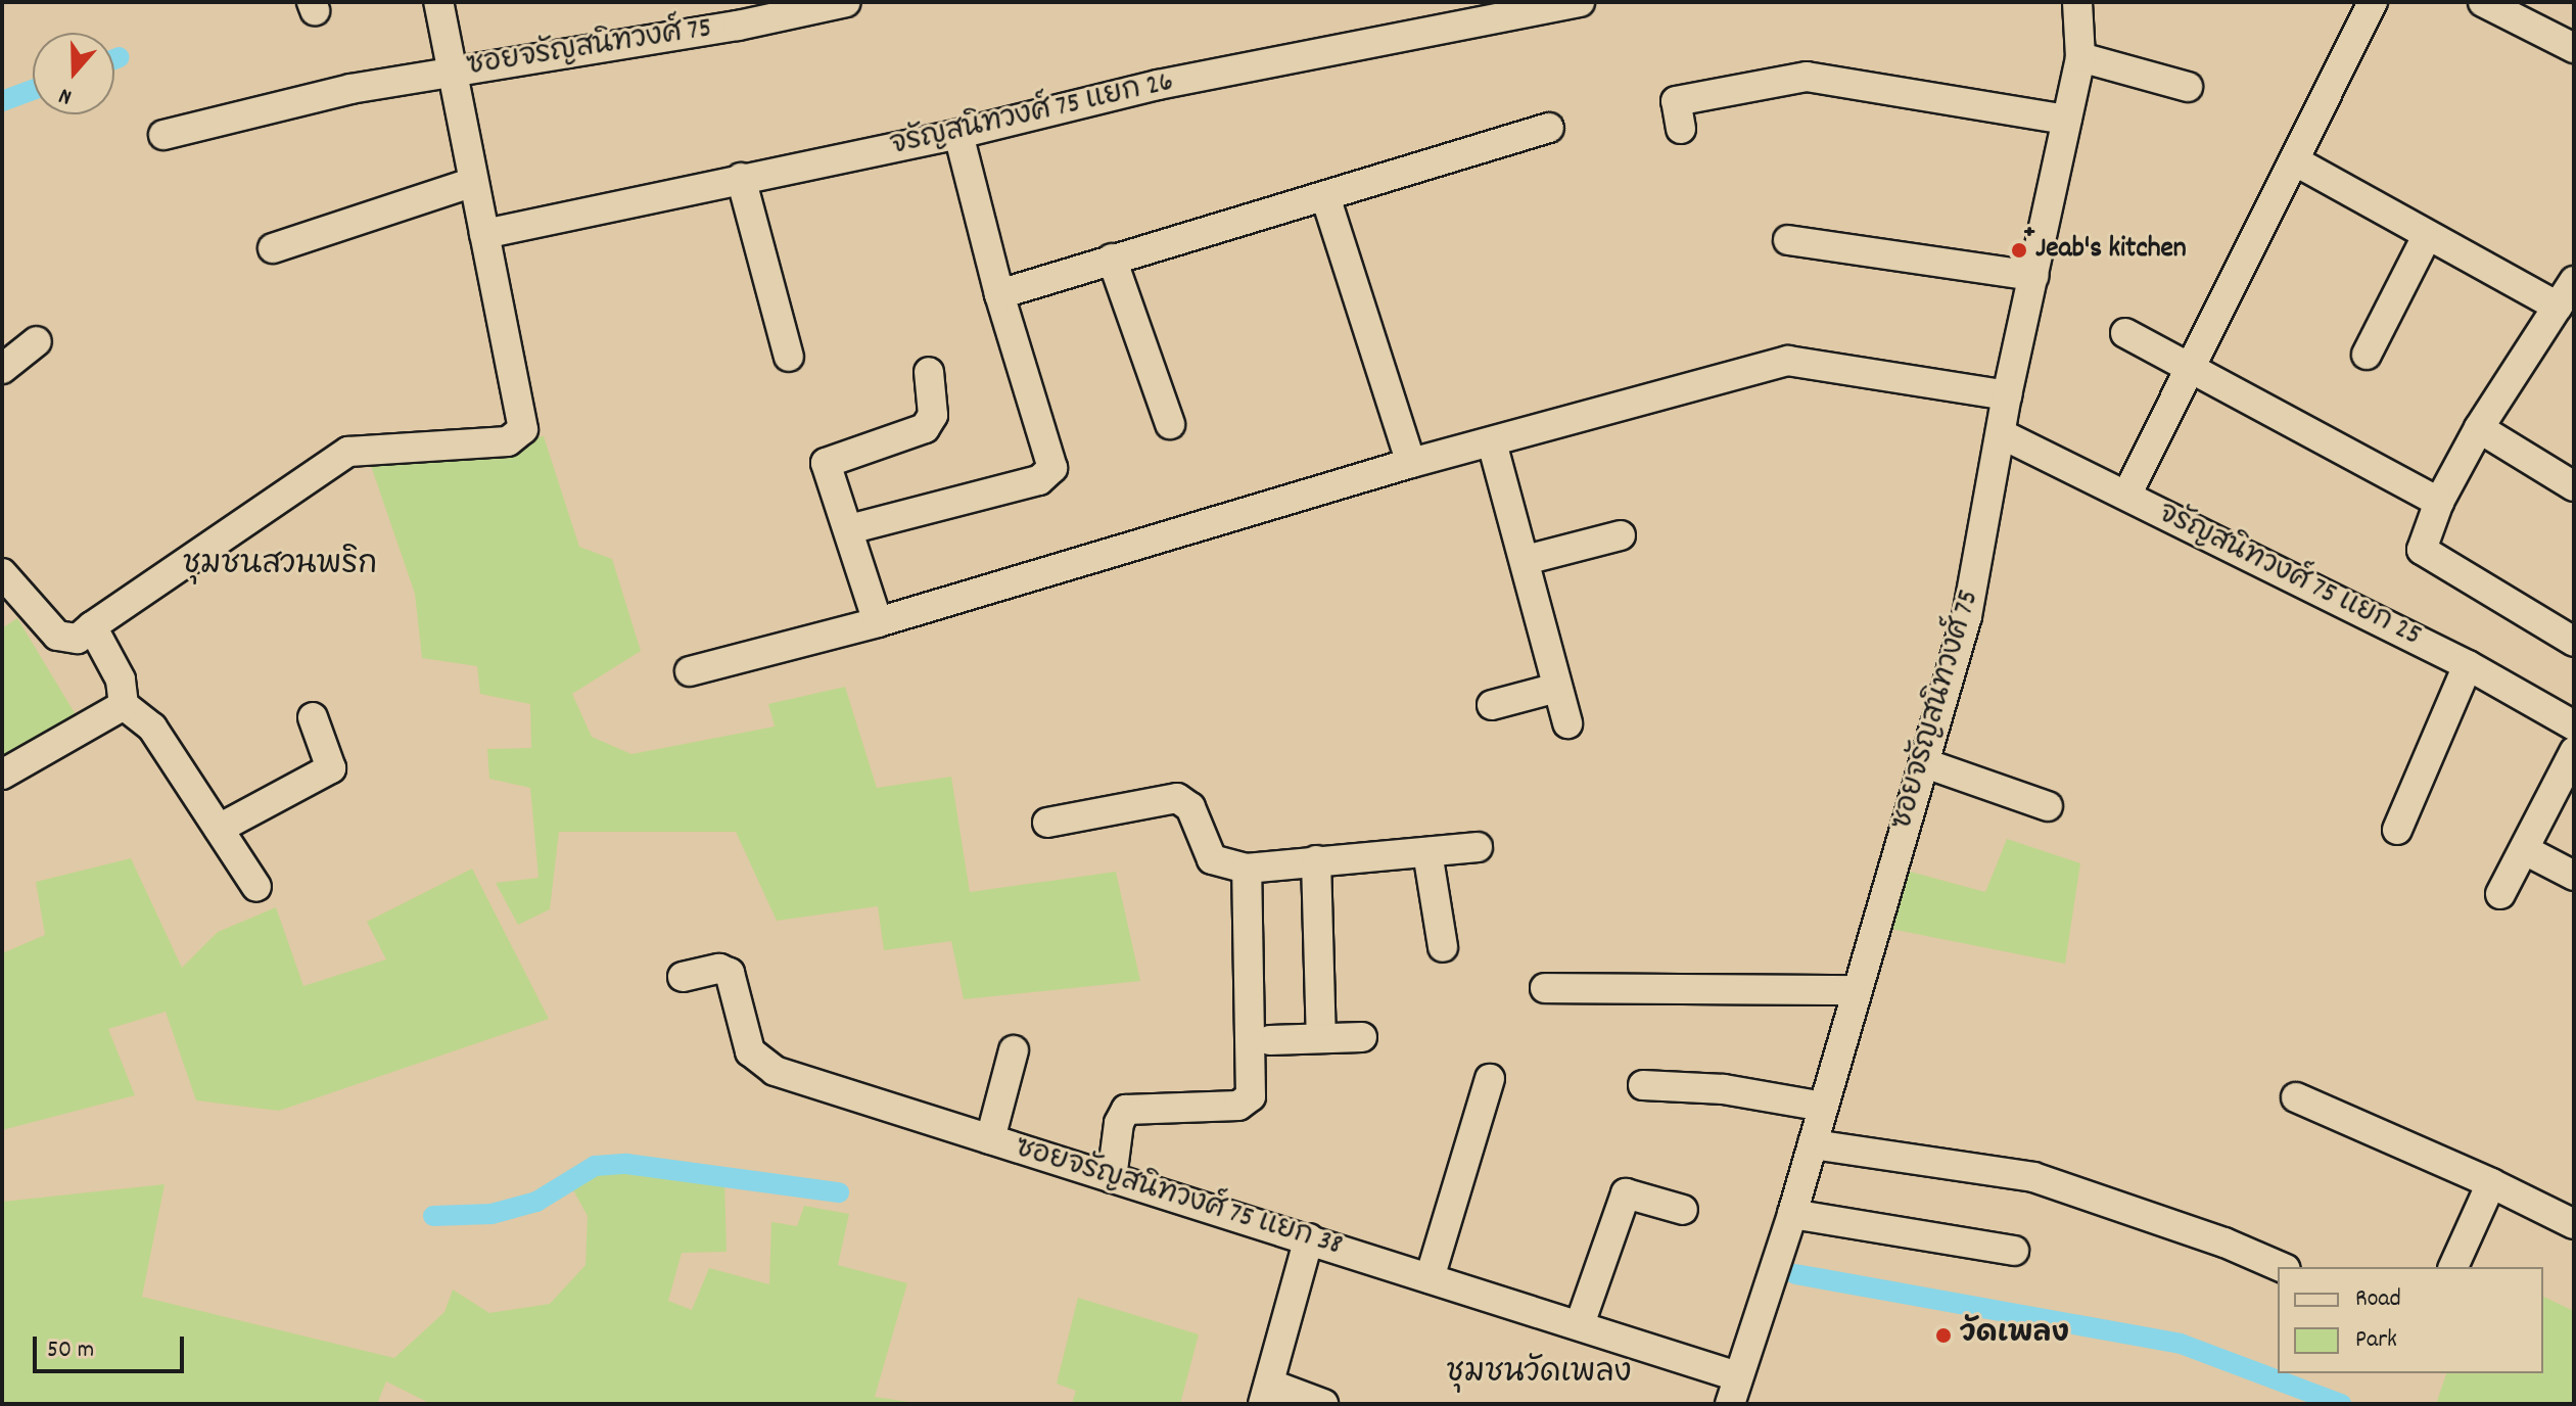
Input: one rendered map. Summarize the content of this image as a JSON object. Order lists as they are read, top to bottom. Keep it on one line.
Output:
{"streets":{"street":["ซอยจรัญสนิทวงศ์ 75","จรัญสนิทวงศ์ 75 แยก 26","จรัญสนิทวงศ์ 75 แยก 25","ซอยจรัญสนิทวงศ์ 75 แยก 38"]},"crossings":[["ซอยจรัญสนิทวงศ์ 75","จรัญสนิทวงศ์ 75 แยก 25"],["ซอยจรัญสนิทวงศ์ 75","ซอยจรัญสนิทวงศ์ 75 แยก 38"]],"districts":["ชุมชนสวนพริก","ชุมชนวัดเพลง"],"places":["๋Jeab's kitchen","วัดเพลง"],"legend":["Road","Park"],"scale_bar":"50 m","north":"bottom"}
